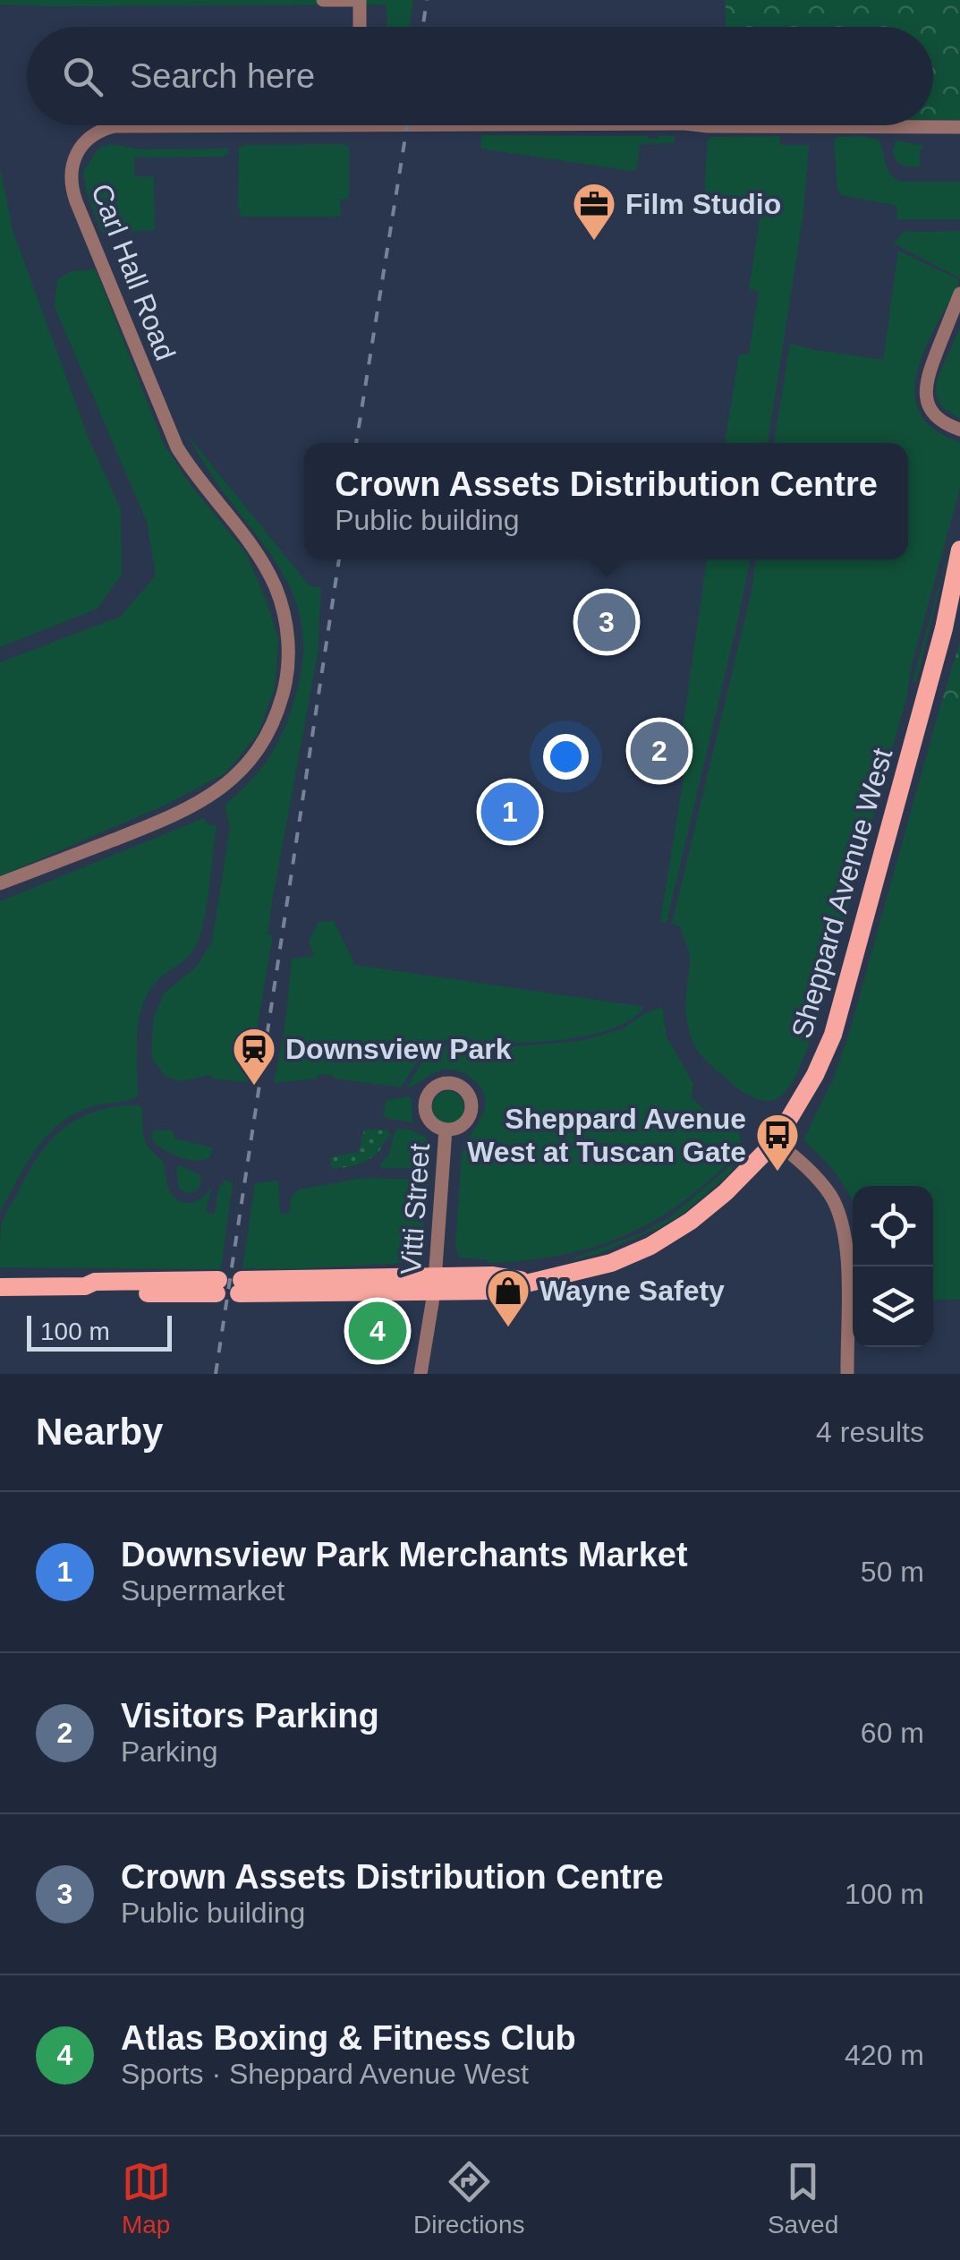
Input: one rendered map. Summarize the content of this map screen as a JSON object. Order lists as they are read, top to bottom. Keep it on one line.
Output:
{"streets":{"main road":["Sheppard Avenue West"],"street":["Carl Hall Road","Vitti Street"]},"crossings":[["Sheppard Avenue West","Vitti Street"]],"places":{"office":["Film Studio"],"station":["Downsview Park"],"bus stop":["Sheppard Avenue West at Tuscan Gate"],"shop":["Wayne Safety"]},"scale_bar":"100 m","page":{"search":"Search here","popup":["Crown Assets Distribution Centre","Public building"],"pins":["3","2","1","4"],"scale":"100 m","heading":["Nearby","4 results"],"list":[{"mark":"1","name":"Downsview Park Merchants Market","note":"Supermarket","value":"50 m"},{"mark":"2","name":"Visitors Parking","note":"Parking","value":"60 m"},{"mark":"3","name":"Crown Assets Distribution Centre","note":"Public building","value":"100 m"},{"mark":"4","name":"Atlas Boxing & Fitness Club","note":"Sports · Sheppard Avenue West","value":"420 m"}],"nav":["Map","Directions","Saved"]}}
